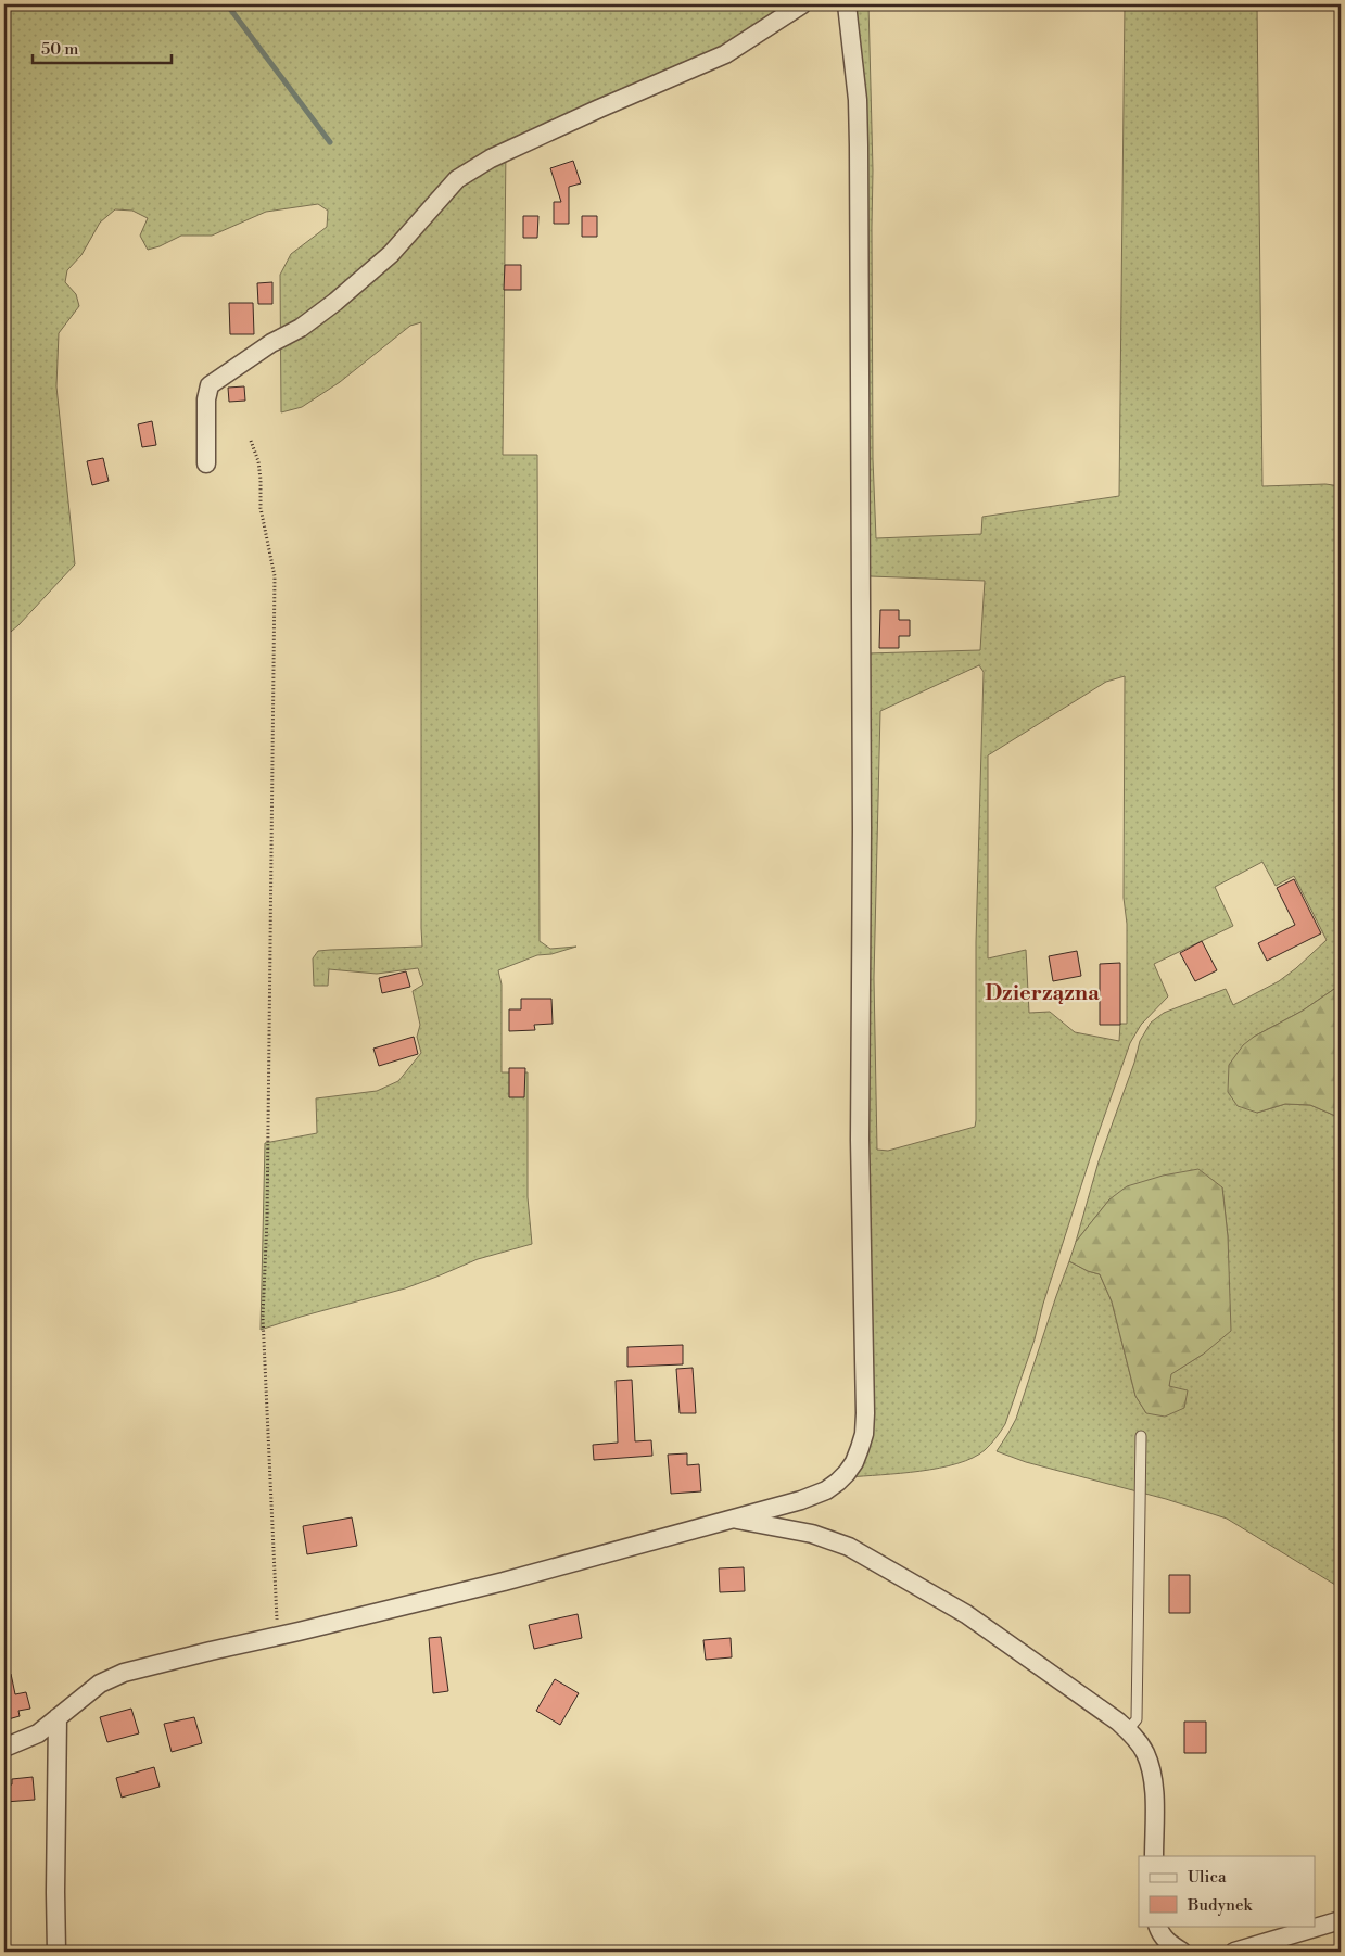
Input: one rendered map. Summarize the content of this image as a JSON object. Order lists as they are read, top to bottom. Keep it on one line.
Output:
{"districts":["Dzierzązna"],"legend":["Ulica","Budynek"],"scale_bar":"50 m"}
